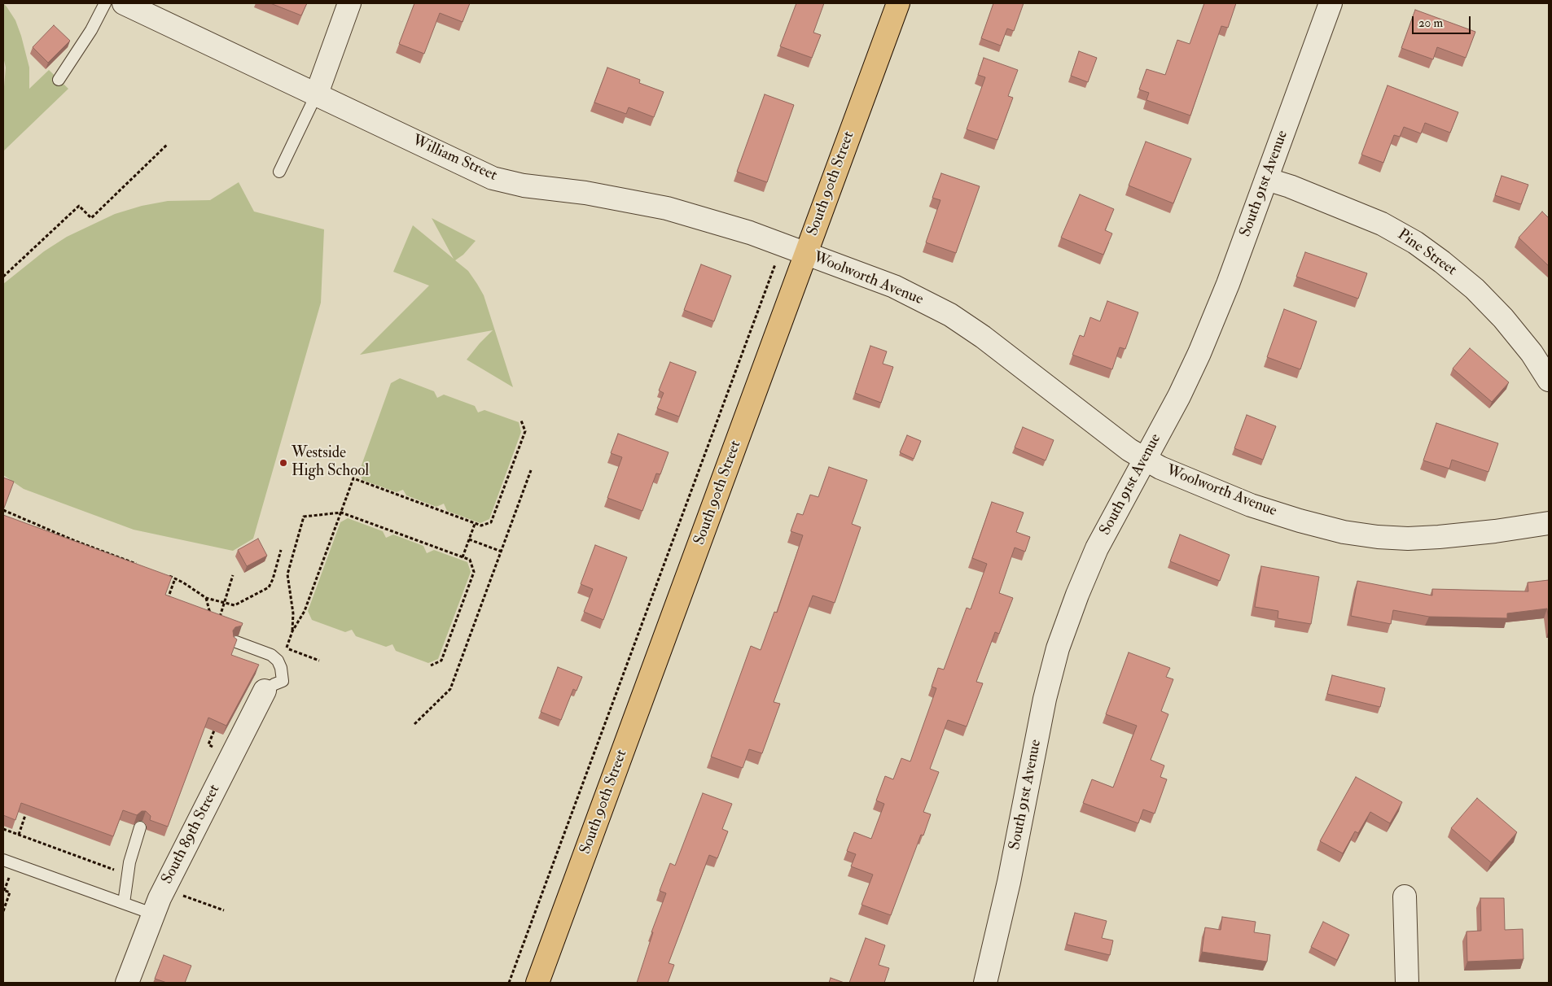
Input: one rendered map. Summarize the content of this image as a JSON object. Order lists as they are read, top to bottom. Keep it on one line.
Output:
{"streets":{"main road":["South 90th Street"],"street":["William Street","South 91st Avenue","Pine Street","Woolworth Avenue","South 89th Street"]},"crossings":[["William Street","South 90th Street"],["William Street","Woolworth Avenue"],["South 90th Street","Woolworth Avenue"],["South 91st Avenue","Pine Street"],["South 91st Avenue","Woolworth Avenue"]],"places":["Westside High School"],"scale_bar":"20 m"}
